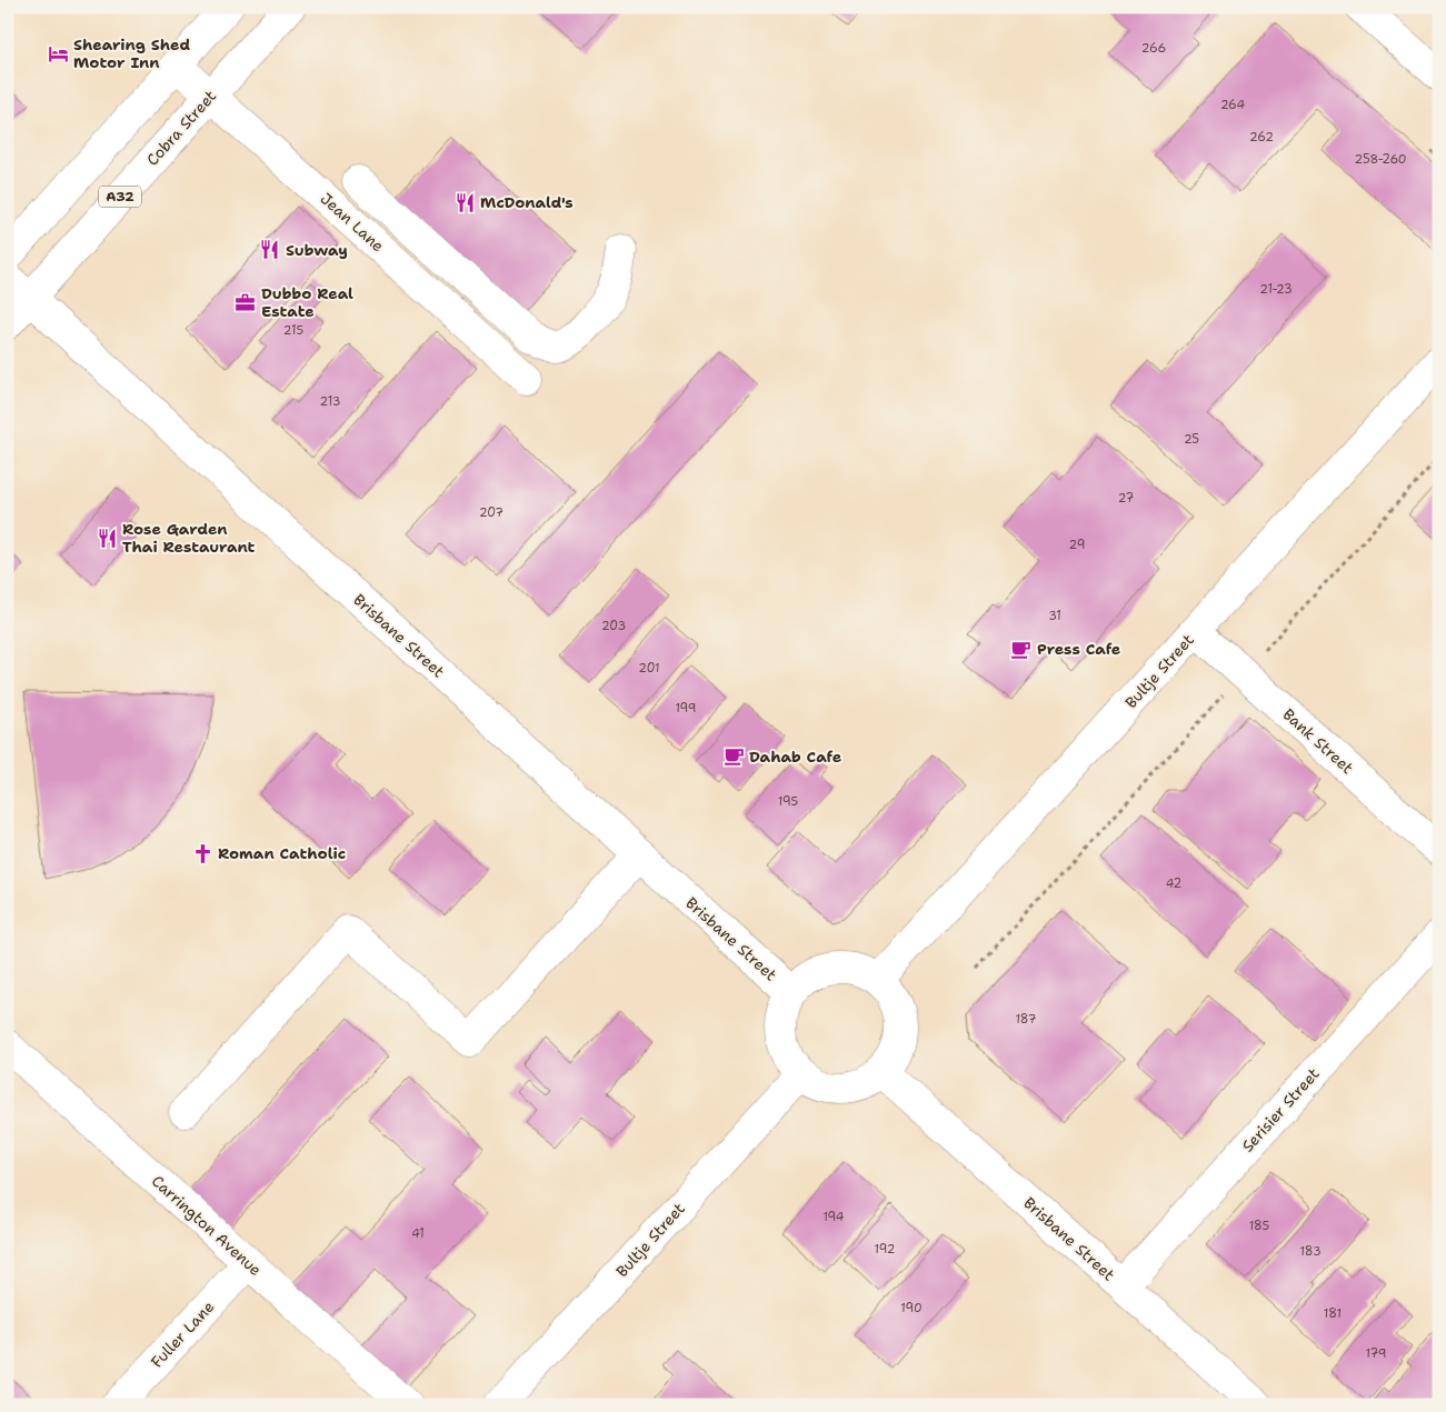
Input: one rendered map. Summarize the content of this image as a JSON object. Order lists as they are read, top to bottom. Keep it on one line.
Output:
{"streets":{"main road":["Cobra Street","A32","Jean Lane","Brisbane Street","Bultje Street","Bank Street","Serisier Street","Carrington Avenue","Fuller Lane"]},"crossings":[["Cobra Street","Jean Lane"],["Cobra Street","Brisbane Street"],["A32","Jean Lane"],["Brisbane Street","Bultje Street"],["Brisbane Street","Serisier Street"],["Bultje Street","Bank Street"],["Carrington Avenue","Fuller Lane"]],"places":{"hotel":["Shearing Shed Motor Inn"],"restaurant":["McDonald's","Subway","Rose Garden Thai Restaurant"],"office":["Dubbo Real Estate"],"cafe":["Press Cafe","Dahab Cafe"],"church":["Roman Catholic"]},"house_numbers":["266","264","262","258-260","21-23","215","213","25","27","207","29","31","203","201","199","195","42","187","194","185","41","192","183","190","181","179"]}
